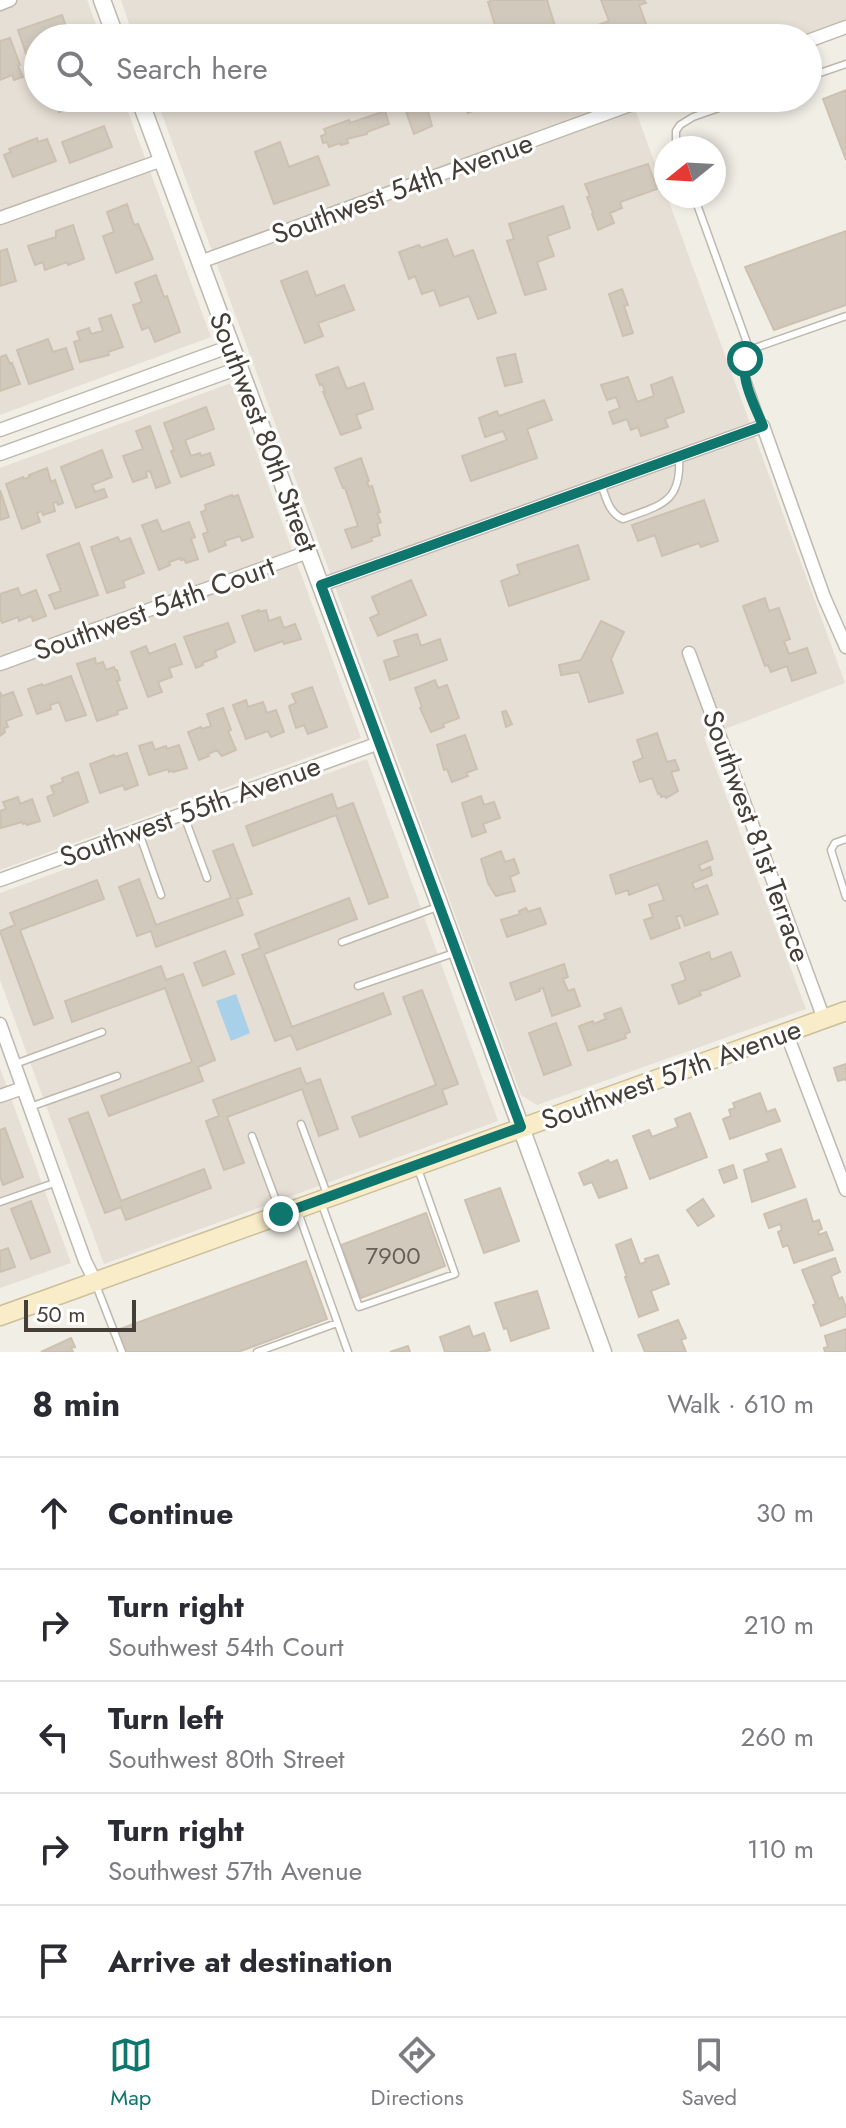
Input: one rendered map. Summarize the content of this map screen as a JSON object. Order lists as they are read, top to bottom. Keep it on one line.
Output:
{"streets":{"main road":["Southwest 57th Avenue"],"street":["Southwest 54th Avenue","Southwest 80th Street","Southwest 54th Court","Southwest 55th Avenue","Southwest 81st Terrace"]},"crossings":[["Southwest 54th Avenue","Southwest 80th Street"],["Southwest 80th Street","Southwest 54th Court"],["Southwest 80th Street","Southwest 55th Avenue"],["Southwest 80th Street","Southwest 57th Avenue"],["Southwest 81st Terrace","Southwest 57th Avenue"]],"house_numbers":["7900"],"scale_bar":"50 m","north":"left","page":{"search":"Search here","scale":"50 m","heading":["8 min","Walk · 610 m"],"list":[["Continue","30 m"],["Turn right","Southwest 54th Court","210 m"],["Turn left","Southwest 80th Street","260 m"],["Turn right","Southwest 57th Avenue","110 m"],"Arrive at destination"],"nav":["Map","Directions","Saved"]}}
